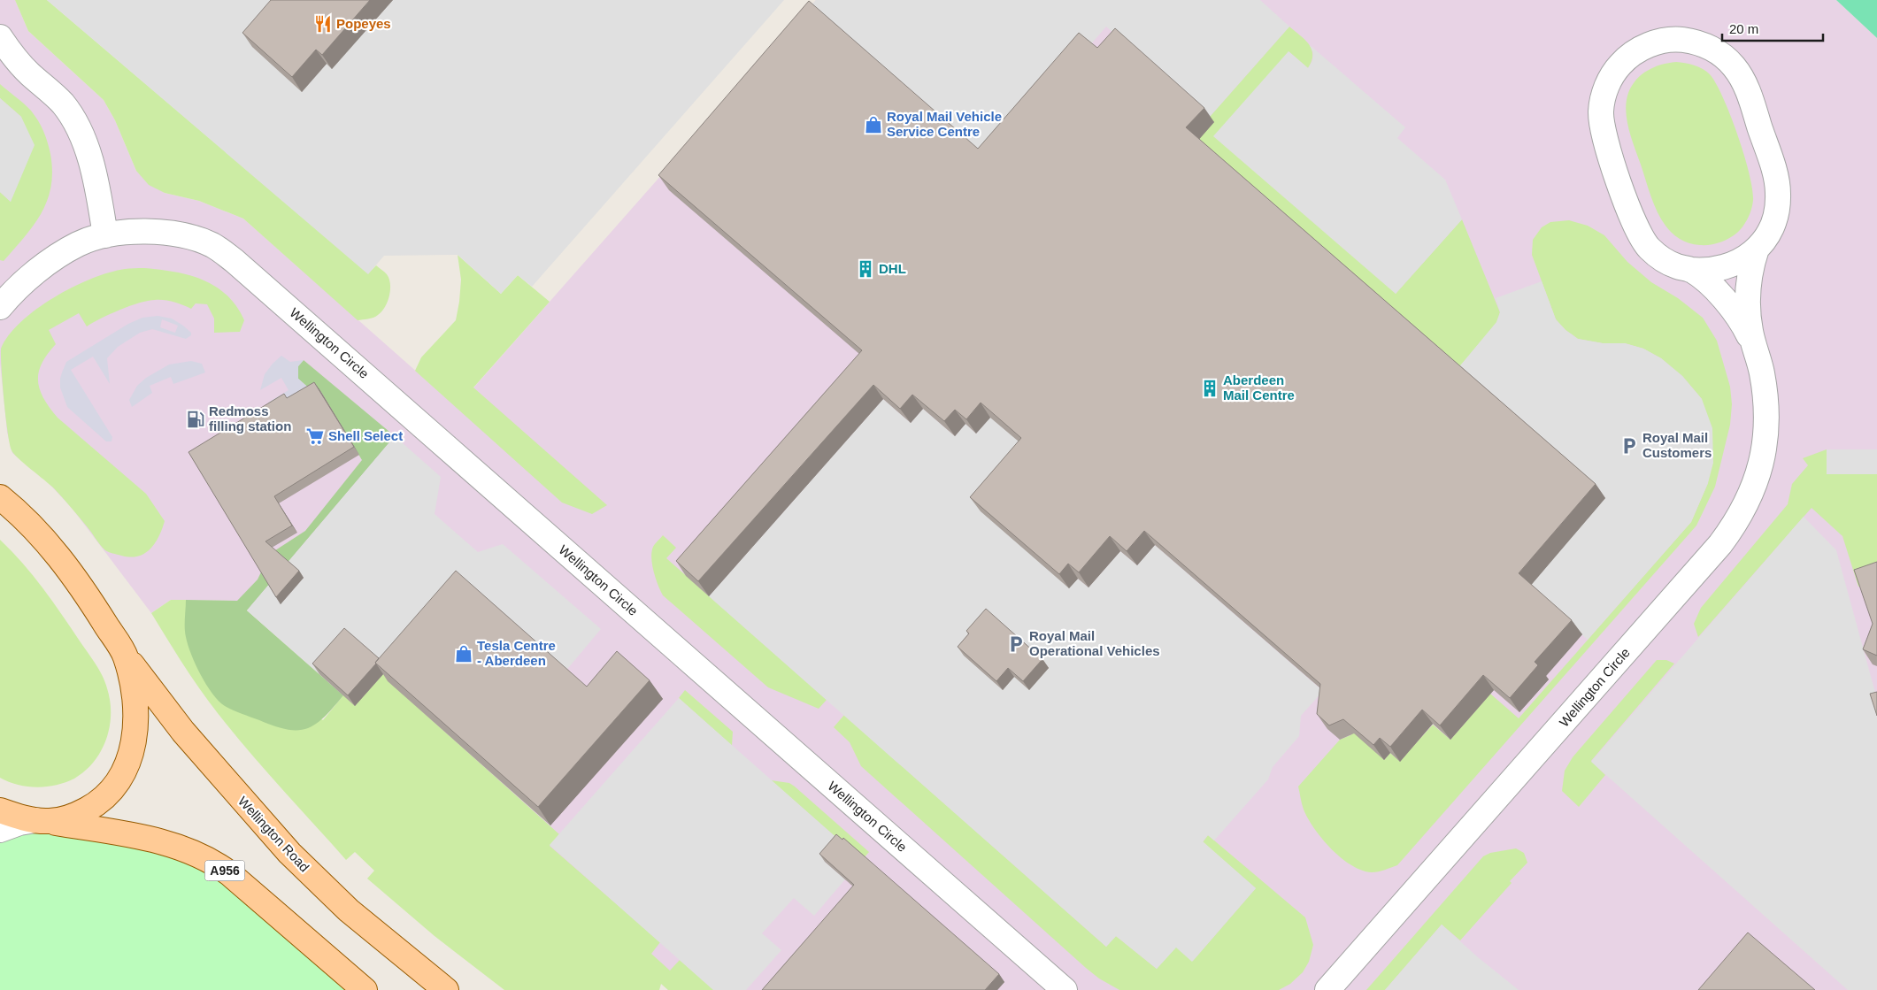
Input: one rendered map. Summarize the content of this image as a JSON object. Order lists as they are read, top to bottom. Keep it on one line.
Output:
{"streets":{"main road":["Wellington Road","A956"],"street":["Wellington Circle"]},"crossings":[["Wellington Road","A956"]],"places":{"restaurant":["Popeyes"],"shop":["Royal Mail Vehicle Service Centre","Tesla Centre - Aberdeen"],"building":["DHL","Aberdeen Mail Centre"],"fuel station":["Redmoss filling station"],"supermarket":["Shell Select"],"parking":["Royal Mail Customers","Royal Mail Operational Vehicles"]},"scale_bar":"20 m"}
